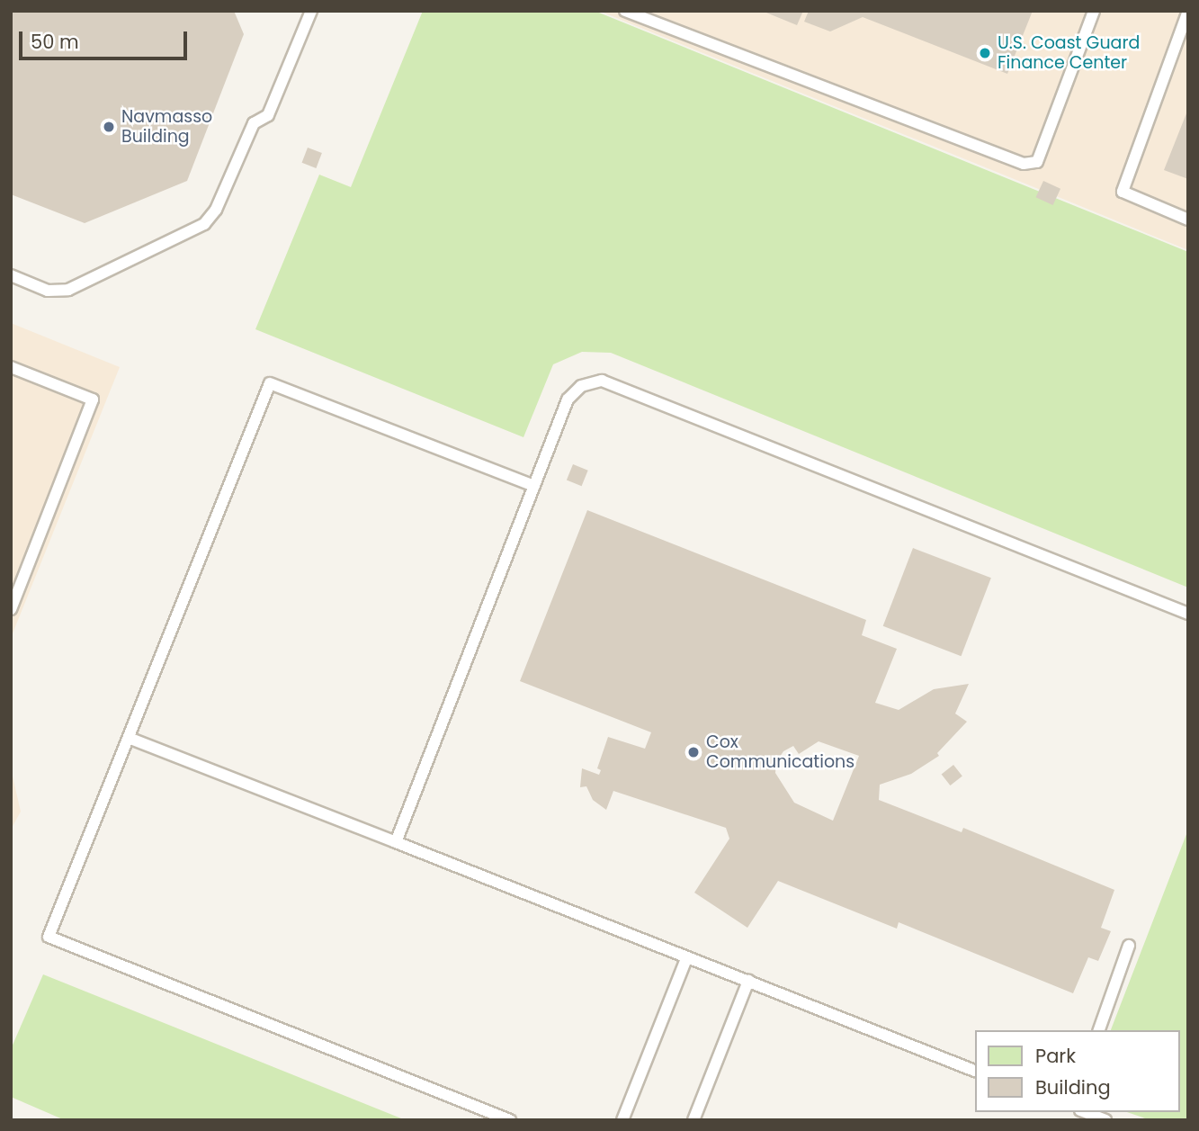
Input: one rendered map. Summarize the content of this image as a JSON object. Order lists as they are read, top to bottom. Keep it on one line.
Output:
{"places":["U.S. Coast Guard Finance Center","Navmasso Building","Cox Communications"],"legend":["Park","Building"],"scale_bar":"50 m"}
